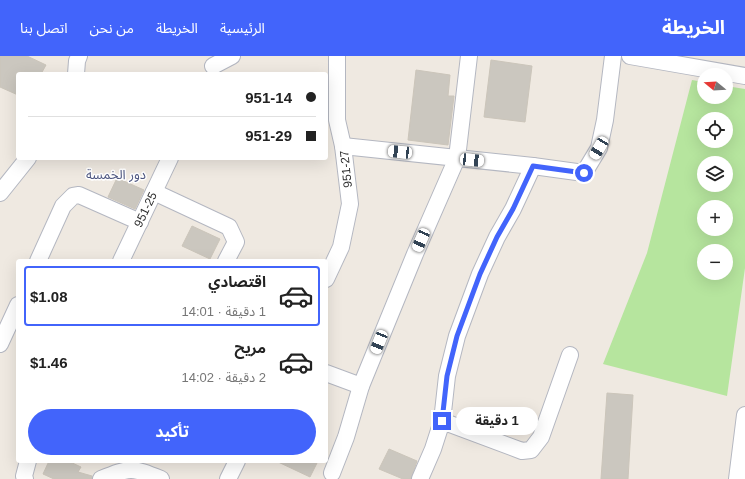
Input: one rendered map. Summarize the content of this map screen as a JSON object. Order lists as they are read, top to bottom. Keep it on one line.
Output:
{"streets":{"street":["951-27","951-25"]},"districts":["دور الخمسة"],"north":"left","page":{"header":"الخريطة","nav":["الرئيسية","الخريطة","من نحن","اتصل بنا"],"map_buttons":["+","−"],"banner":["951-14","951-29"],"list":[{"name":"اقتصادي","note":"1 دقيقة · 14:01","value":"$1.08"},{"name":"مريح","note":"2 دقيقة · 14:02","value":"$1.46"}],"buttons":"تأكيد","bubble":"1 دقيقة"}}
